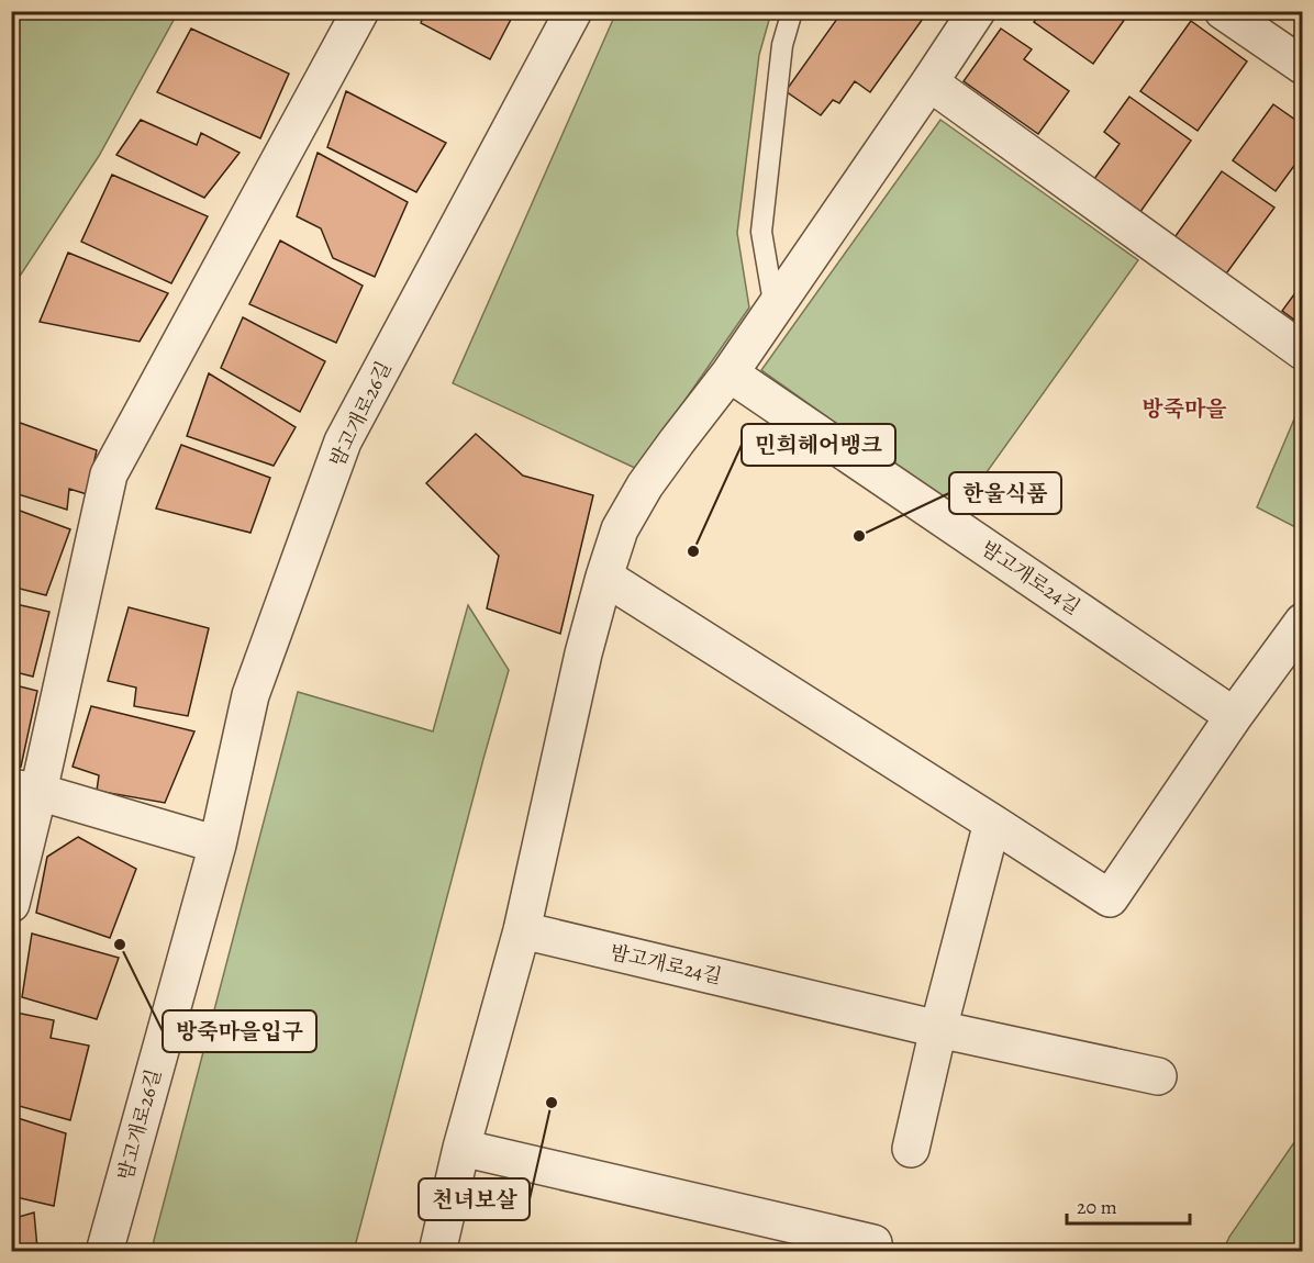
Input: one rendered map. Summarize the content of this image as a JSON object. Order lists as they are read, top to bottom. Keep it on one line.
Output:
{"streets":{"street":["밤고개로26길","밤고개로24길"]},"districts":["방죽마을"],"places":["한울식품","민희헤어뱅크","방죽마을입구","천녀보살"],"scale_bar":"20 m"}
